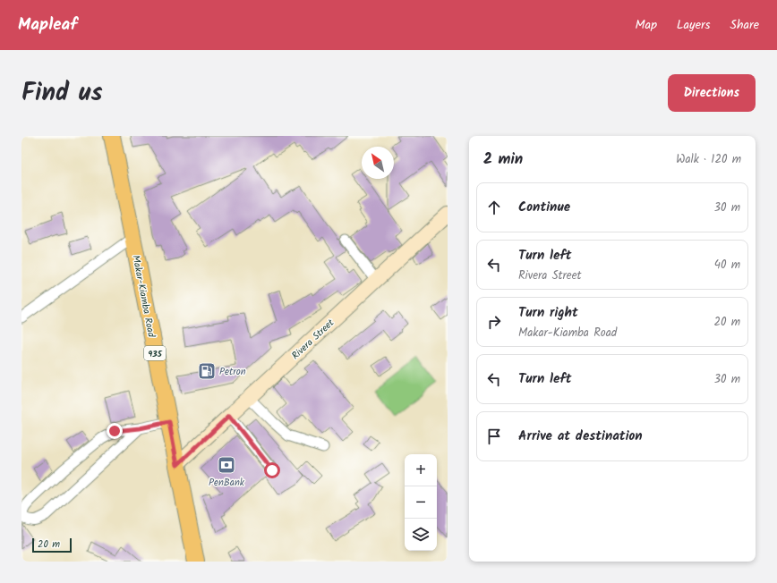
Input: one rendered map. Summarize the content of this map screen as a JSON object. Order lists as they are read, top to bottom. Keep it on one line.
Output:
{"streets":{"main road":["Makar-Kiamba Road","935"],"street":["Rivera Street"]},"crossings":[["Makar-Kiamba Road","Rivera Street"]],"places":{"fuel station":["Petron"],"bank":["PenBank"]},"scale_bar":"20 m","north":"top left","page":{"header":"Mapleaf","nav":["Map","Layers","Share"],"title":"Find us","buttons":"Directions","heading":["2 min","Walk · 120 m"],"list":[["Continue","30 m"],["Turn left","Rivera Street","40 m"],["Turn right","Makar-Kiamba Road","20 m"],["Turn left","30 m"],"Arrive at destination"],"map_buttons":["+","−"],"scale":"20 m"}}
